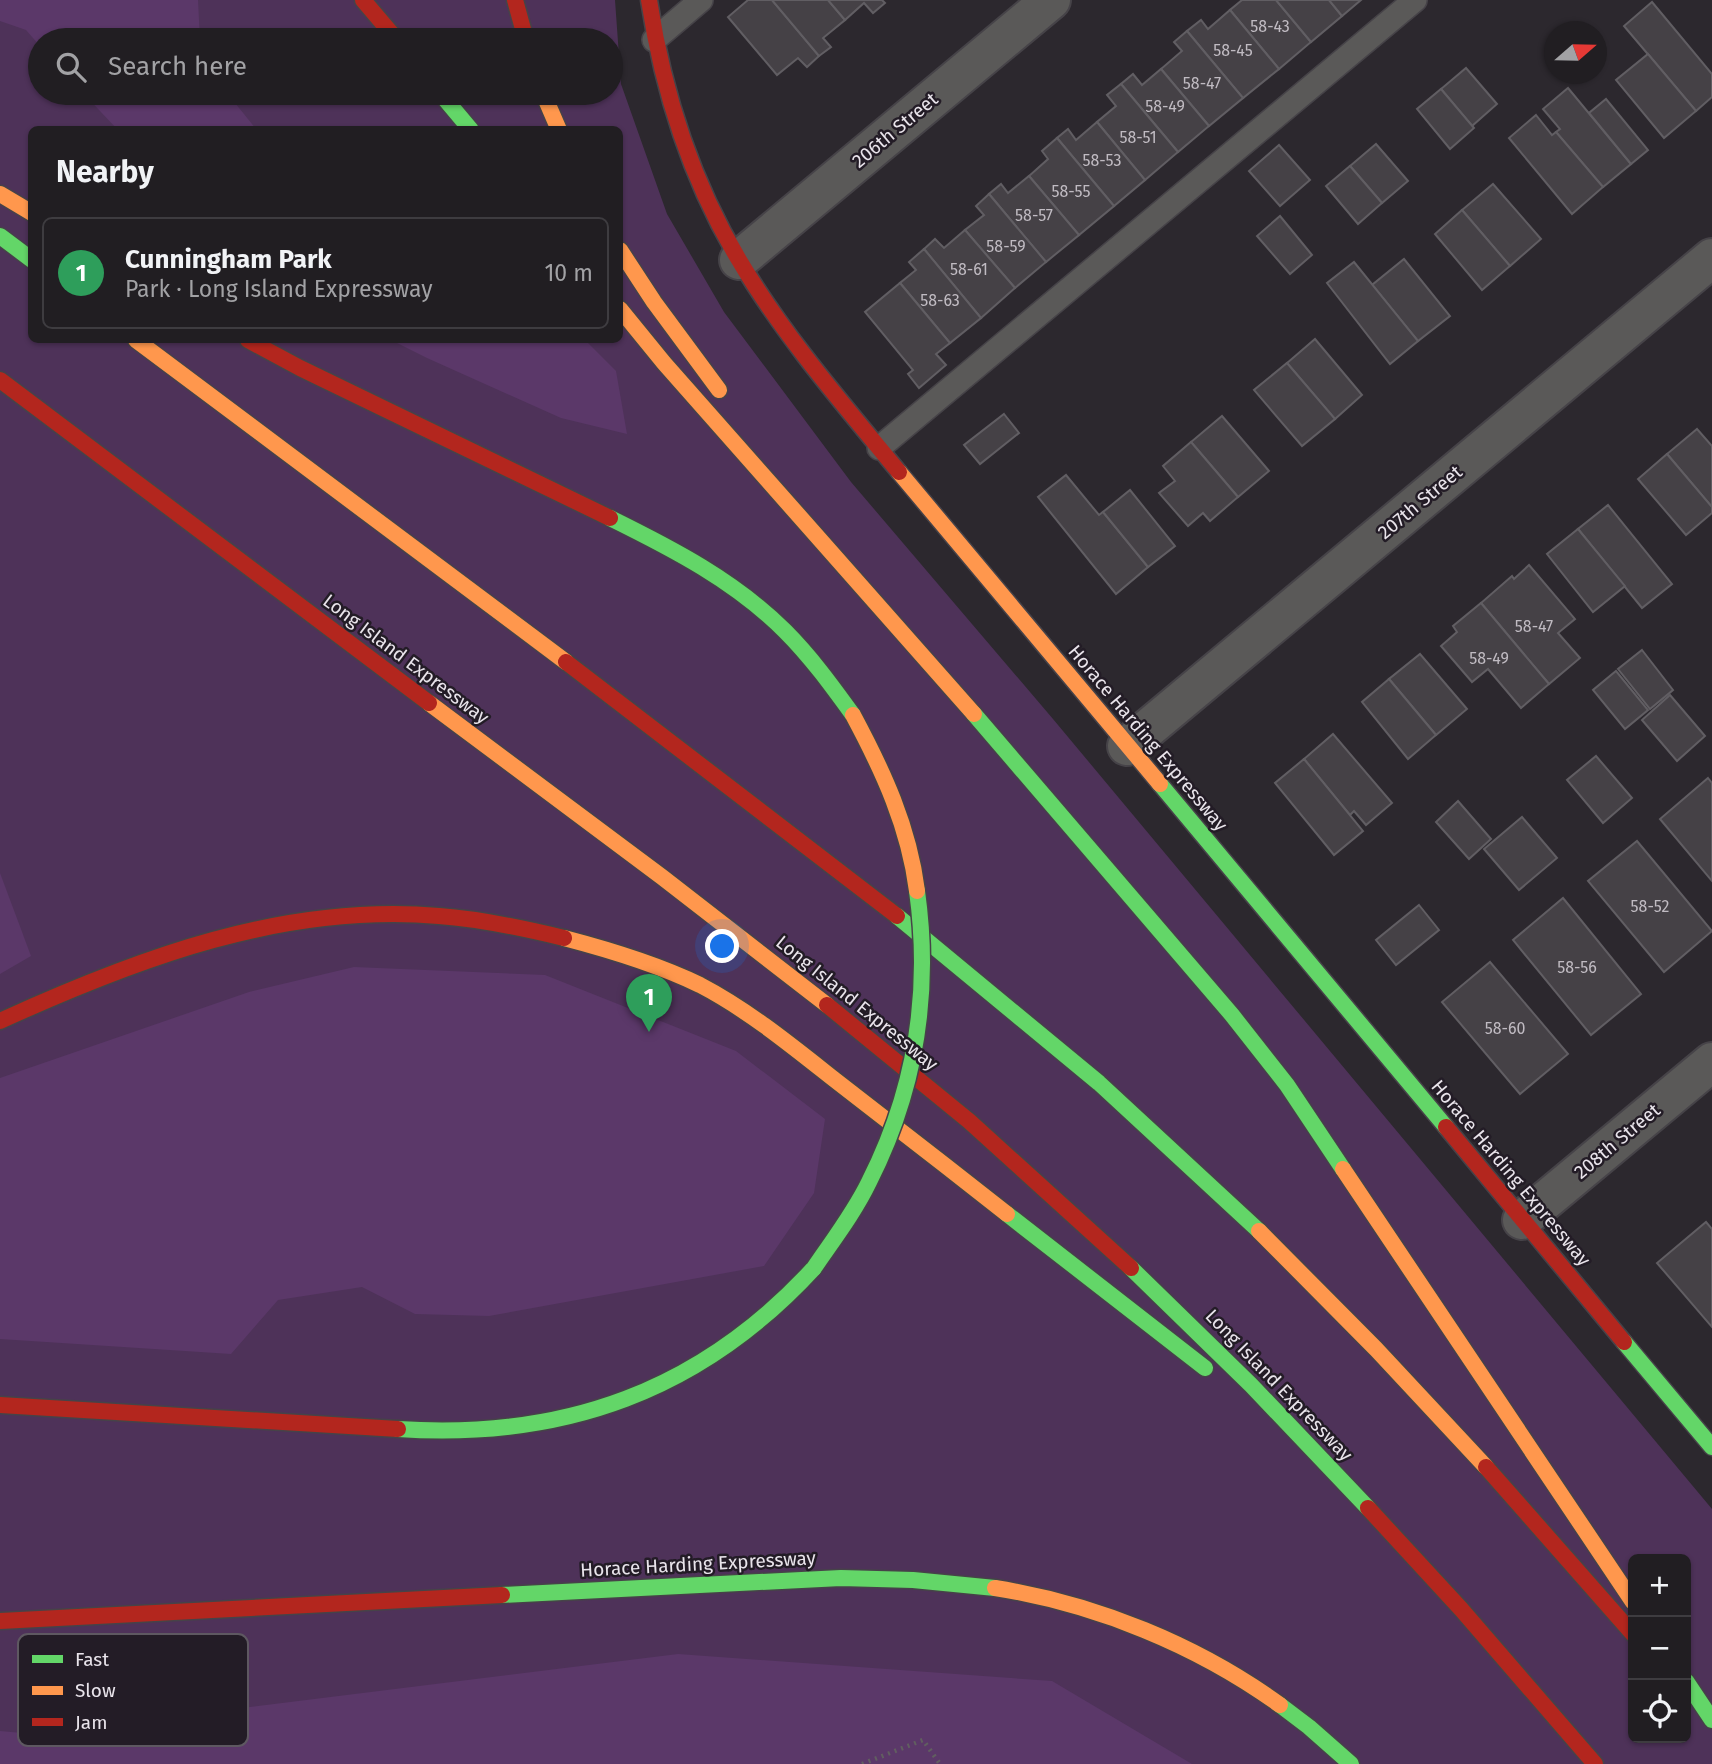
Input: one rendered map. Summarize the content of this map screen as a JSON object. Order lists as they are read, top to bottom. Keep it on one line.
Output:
{"streets":{"main road":["Long Island Expressway","Horace Harding Expressway"],"street":["206th Street","207th Street","208th Street"]},"crossings":[["206th Street","Horace Harding Expressway"],["207th Street","Horace Harding Expressway"],["Horace Harding Expressway","208th Street"]],"house_numbers":["58-43","58-45","58-47","58-49","58-51","58-53","58-55","58-57","58-59","58-61","58-63","58-47","58-49","58-52","58-56","58-60"],"legend":["Fast","Slow","Jam"],"north":"right","page":{"search":"Search here","heading":"Nearby","list":[{"mark":"1","name":"Cunningham Park","note":"Park · Long Island Expressway","value":"10 m"}],"pins":"1","map_buttons":["+","−"]}}
